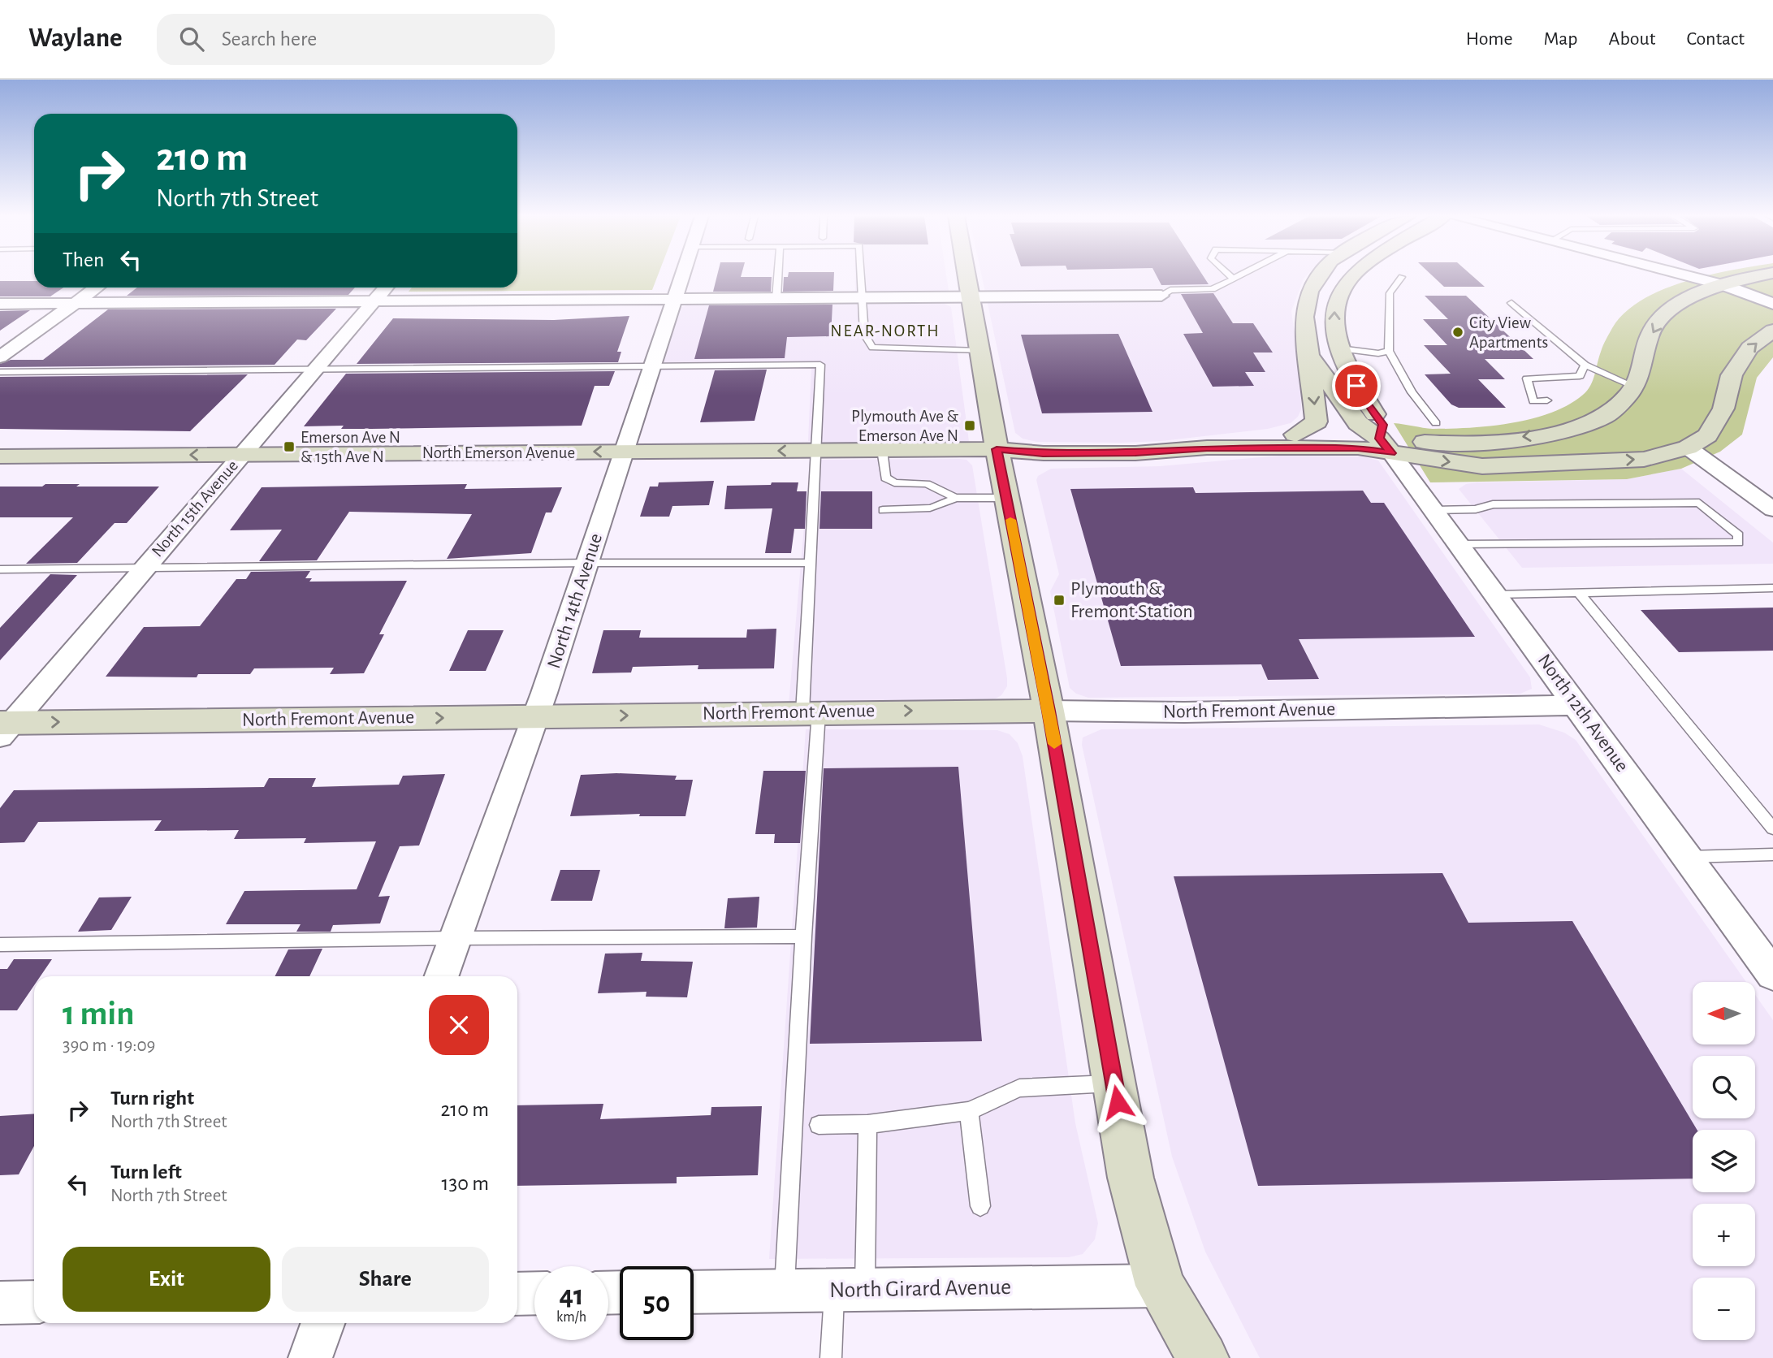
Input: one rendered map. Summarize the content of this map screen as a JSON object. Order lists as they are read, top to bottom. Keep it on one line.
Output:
{"streets":{"main road":["North Emerson Avenue","North Fremont Avenue"],"street":["North 15th Avenue","North 14th Avenue","North 12th Avenue","North Girard Avenue"]},"crossings":[["North Emerson Avenue","North 15th Avenue"],["North Emerson Avenue","North 14th Avenue"],["North 15th Avenue","North Fremont Avenue"],["North 14th Avenue","North Fremont Avenue"],["North Fremont Avenue","North 12th Avenue"]],"one_way":["North Emerson Avenue","North Fremont Avenue"],"districts":["NEAR-NORTH"],"places":{"other":["City View Apartments"],"transit":["Plymouth Ave & Emerson Ave N","Emerson Ave N & 15th Ave N","Plymouth & Fremont Station"]},"north":"left","page":{"header":"Waylane","search":"Search here","nav":["Home","Map","About","Contact"],"turn":["210 m","North 7th Street"],"then":"Then","heading":["1 min","390 m · 19:09"],"map_buttons":["+","−"],"list":[{"name":"Turn right","note":"North 7th Street","value":"210 m"},{"name":"Turn left","note":"North 7th Street","value":"130 m"}],"buttons":["Exit","Share"],"speed":"41 km/h","limit":"50"}}
